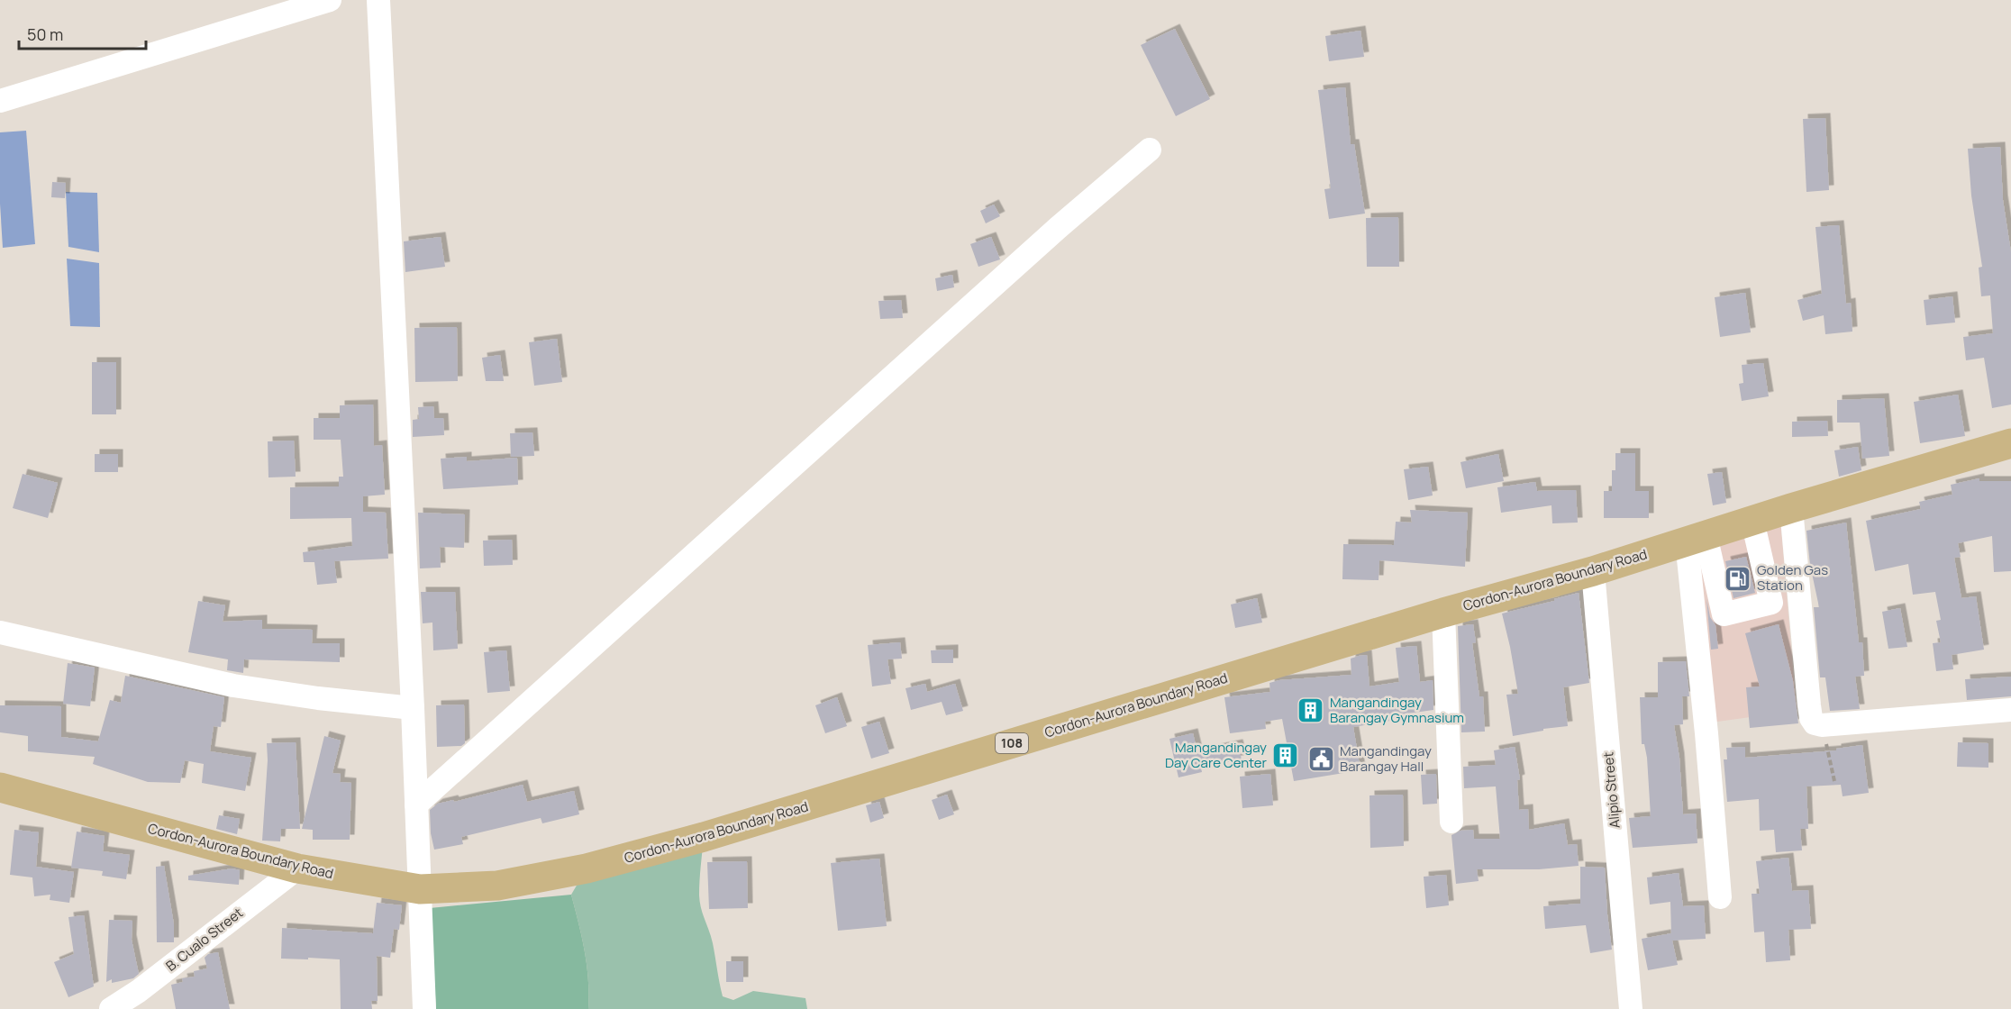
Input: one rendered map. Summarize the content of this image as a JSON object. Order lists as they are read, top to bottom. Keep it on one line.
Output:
{"streets":{"main road":["Cordon-Aurora Boundary Road","108"],"street":["Alipio Street","B. Cualo Street"]},"crossings":[["Cordon-Aurora Boundary Road","Alipio Street"],["Cordon-Aurora Boundary Road","B. Cualo Street"]],"places":{"fuel station":["Golden Gas Station"],"building":["Mangandingay Barangay Gymnasium","Mangandingay Day Care Center"],"public building":["Mangandingay Barangay Hall"]},"scale_bar":"50 m"}
